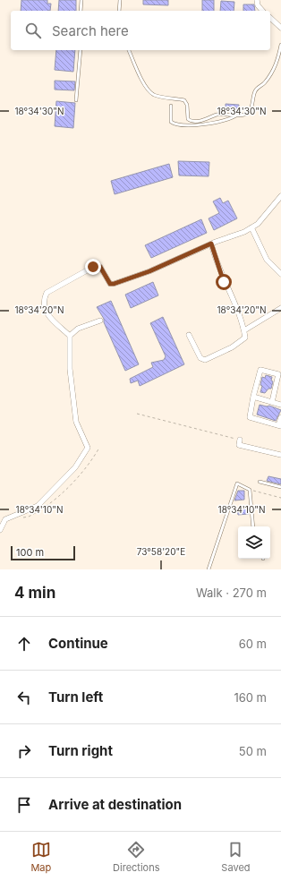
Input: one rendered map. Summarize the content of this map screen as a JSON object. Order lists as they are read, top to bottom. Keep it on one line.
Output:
{"scale_bar":"100 m","page":{"search":"Search here","scale":"100 m","heading":["4 min","Walk · 270 m"],"list":[["Continue","60 m"],["Turn left","160 m"],["Turn right","50 m"],"Arrive at destination"],"nav":["Map","Directions","Saved"]},"coordinates":["18°34'30\"N","18°34'20\"N","18°34'10\"N","73°58'20\"E"]}
